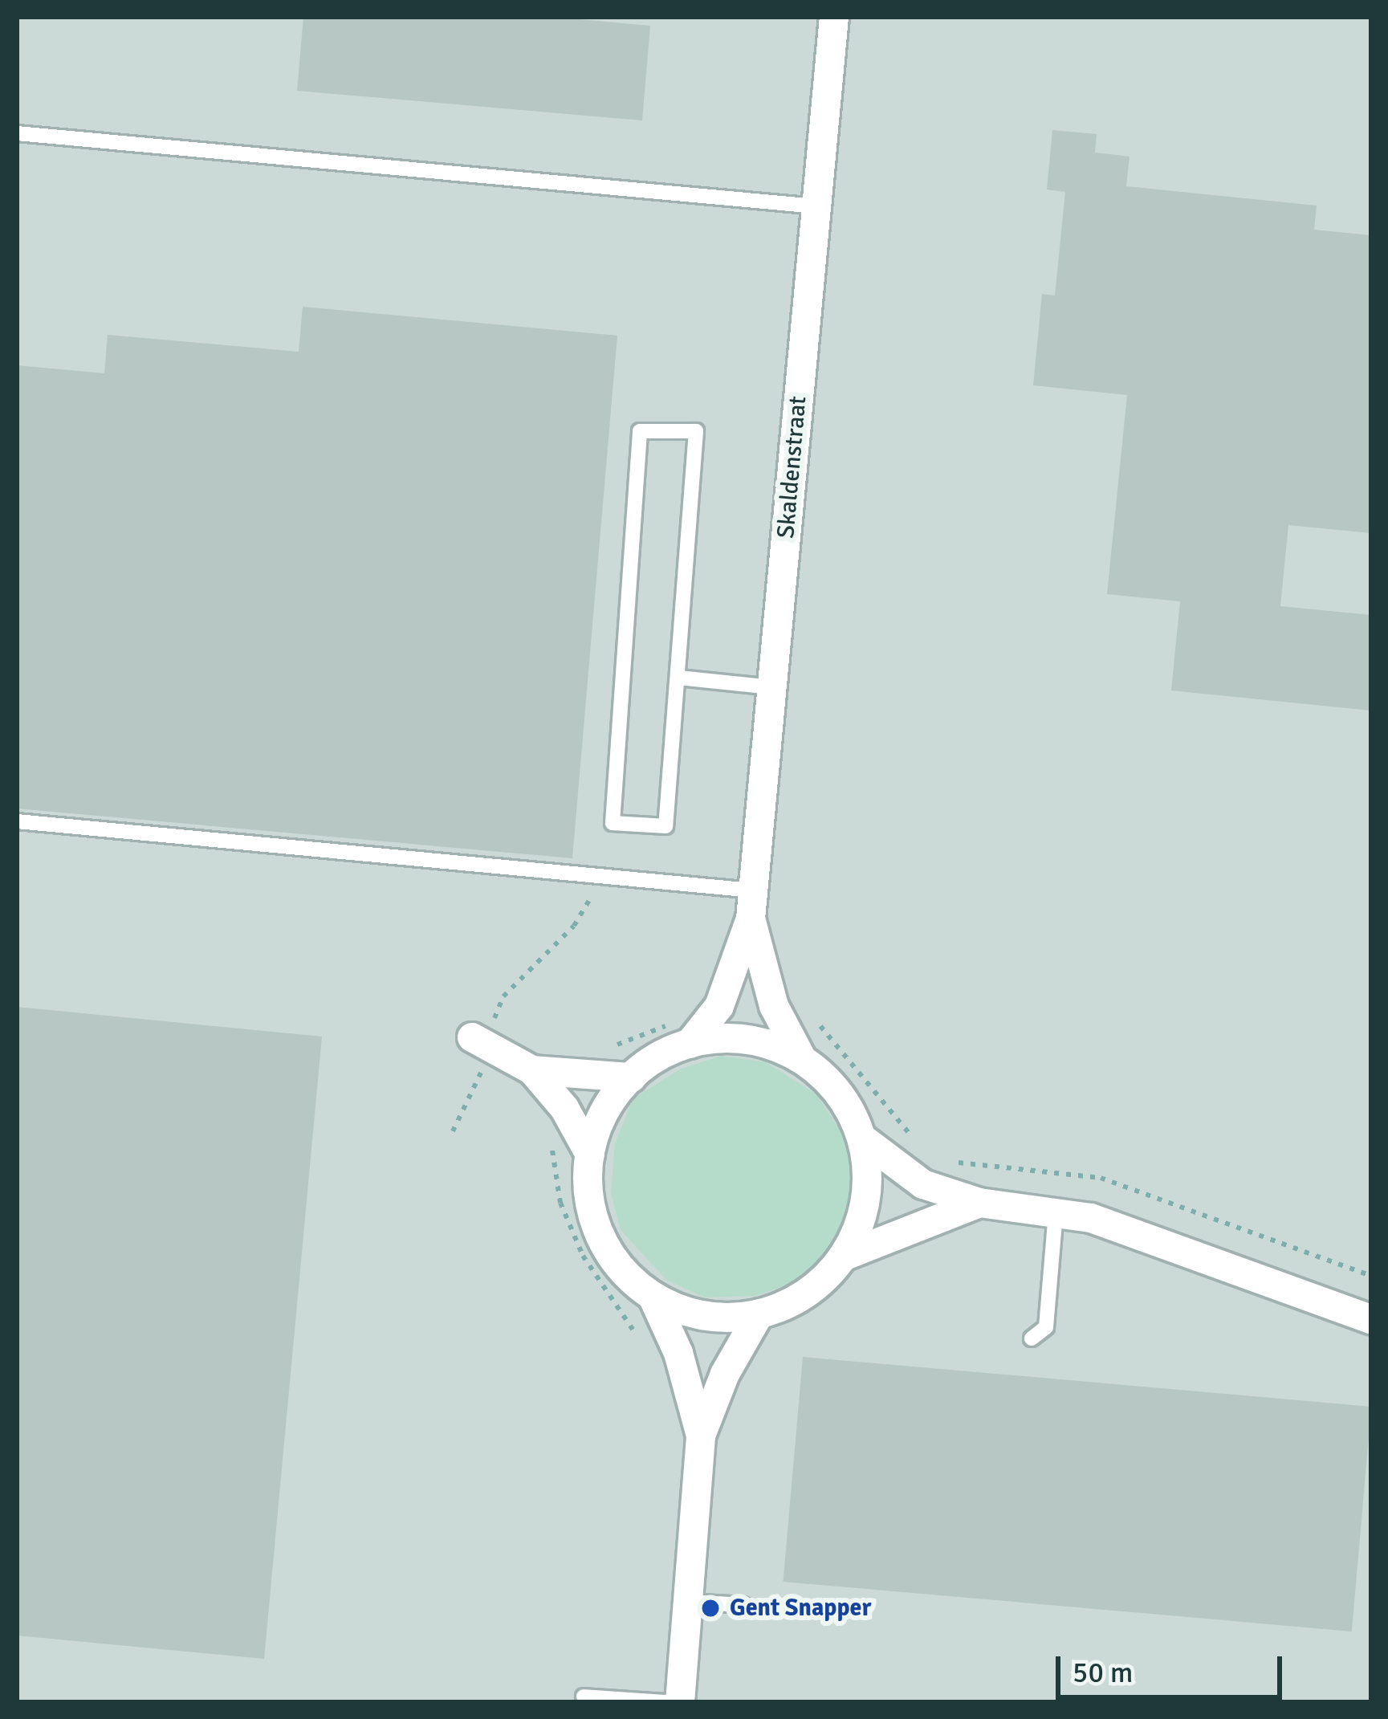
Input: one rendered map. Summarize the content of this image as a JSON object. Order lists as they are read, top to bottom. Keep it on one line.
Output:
{"streets":{"street":["Skaldenstraat"]},"places":["Gent Snapper"],"scale_bar":"50 m"}
